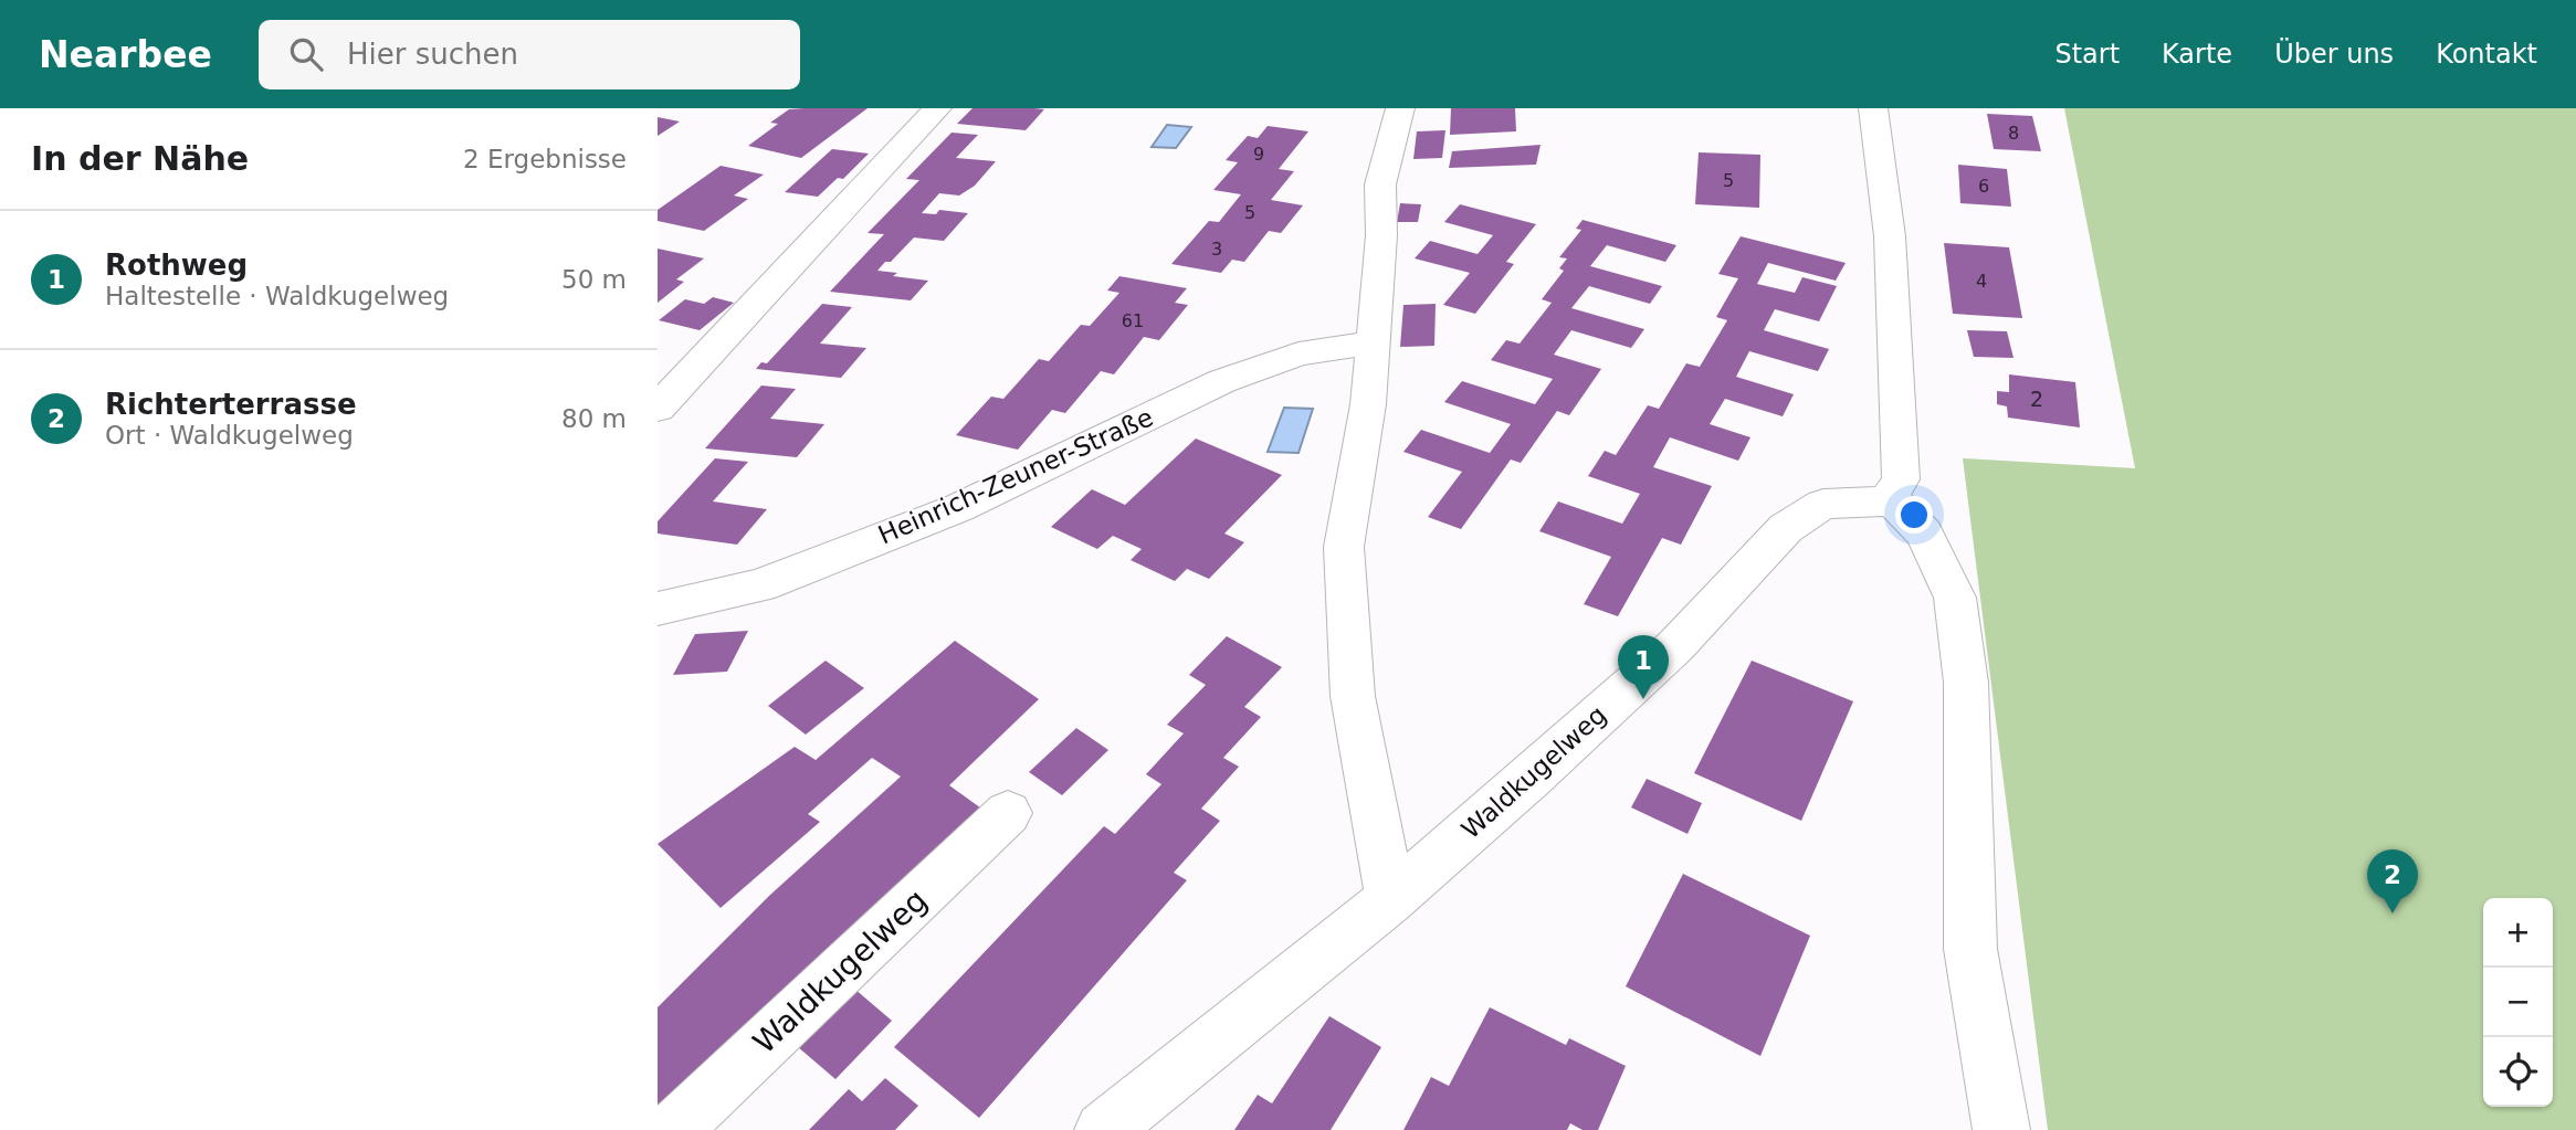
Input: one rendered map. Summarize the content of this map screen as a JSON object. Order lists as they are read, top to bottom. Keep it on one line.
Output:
{"streets":{"street":["Heinrich-Zeuner-Straße","Waldkugelweg"]},"house_numbers":["8","9","5","6","5","3","4","61","2"],"page":{"header":"Nearbee","search":"Hier suchen","nav":["Start","Karte","Über uns","Kontakt"],"heading":["In der Nähe","2 Ergebnisse"],"list":[{"mark":"1","name":"Rothweg","note":"Haltestelle · Waldkugelweg","value":"50 m"},{"mark":"2","name":"Richterterrasse","note":"Ort · Waldkugelweg","value":"80 m"}],"pins":["1","2"],"map_buttons":["+","−"]}}
